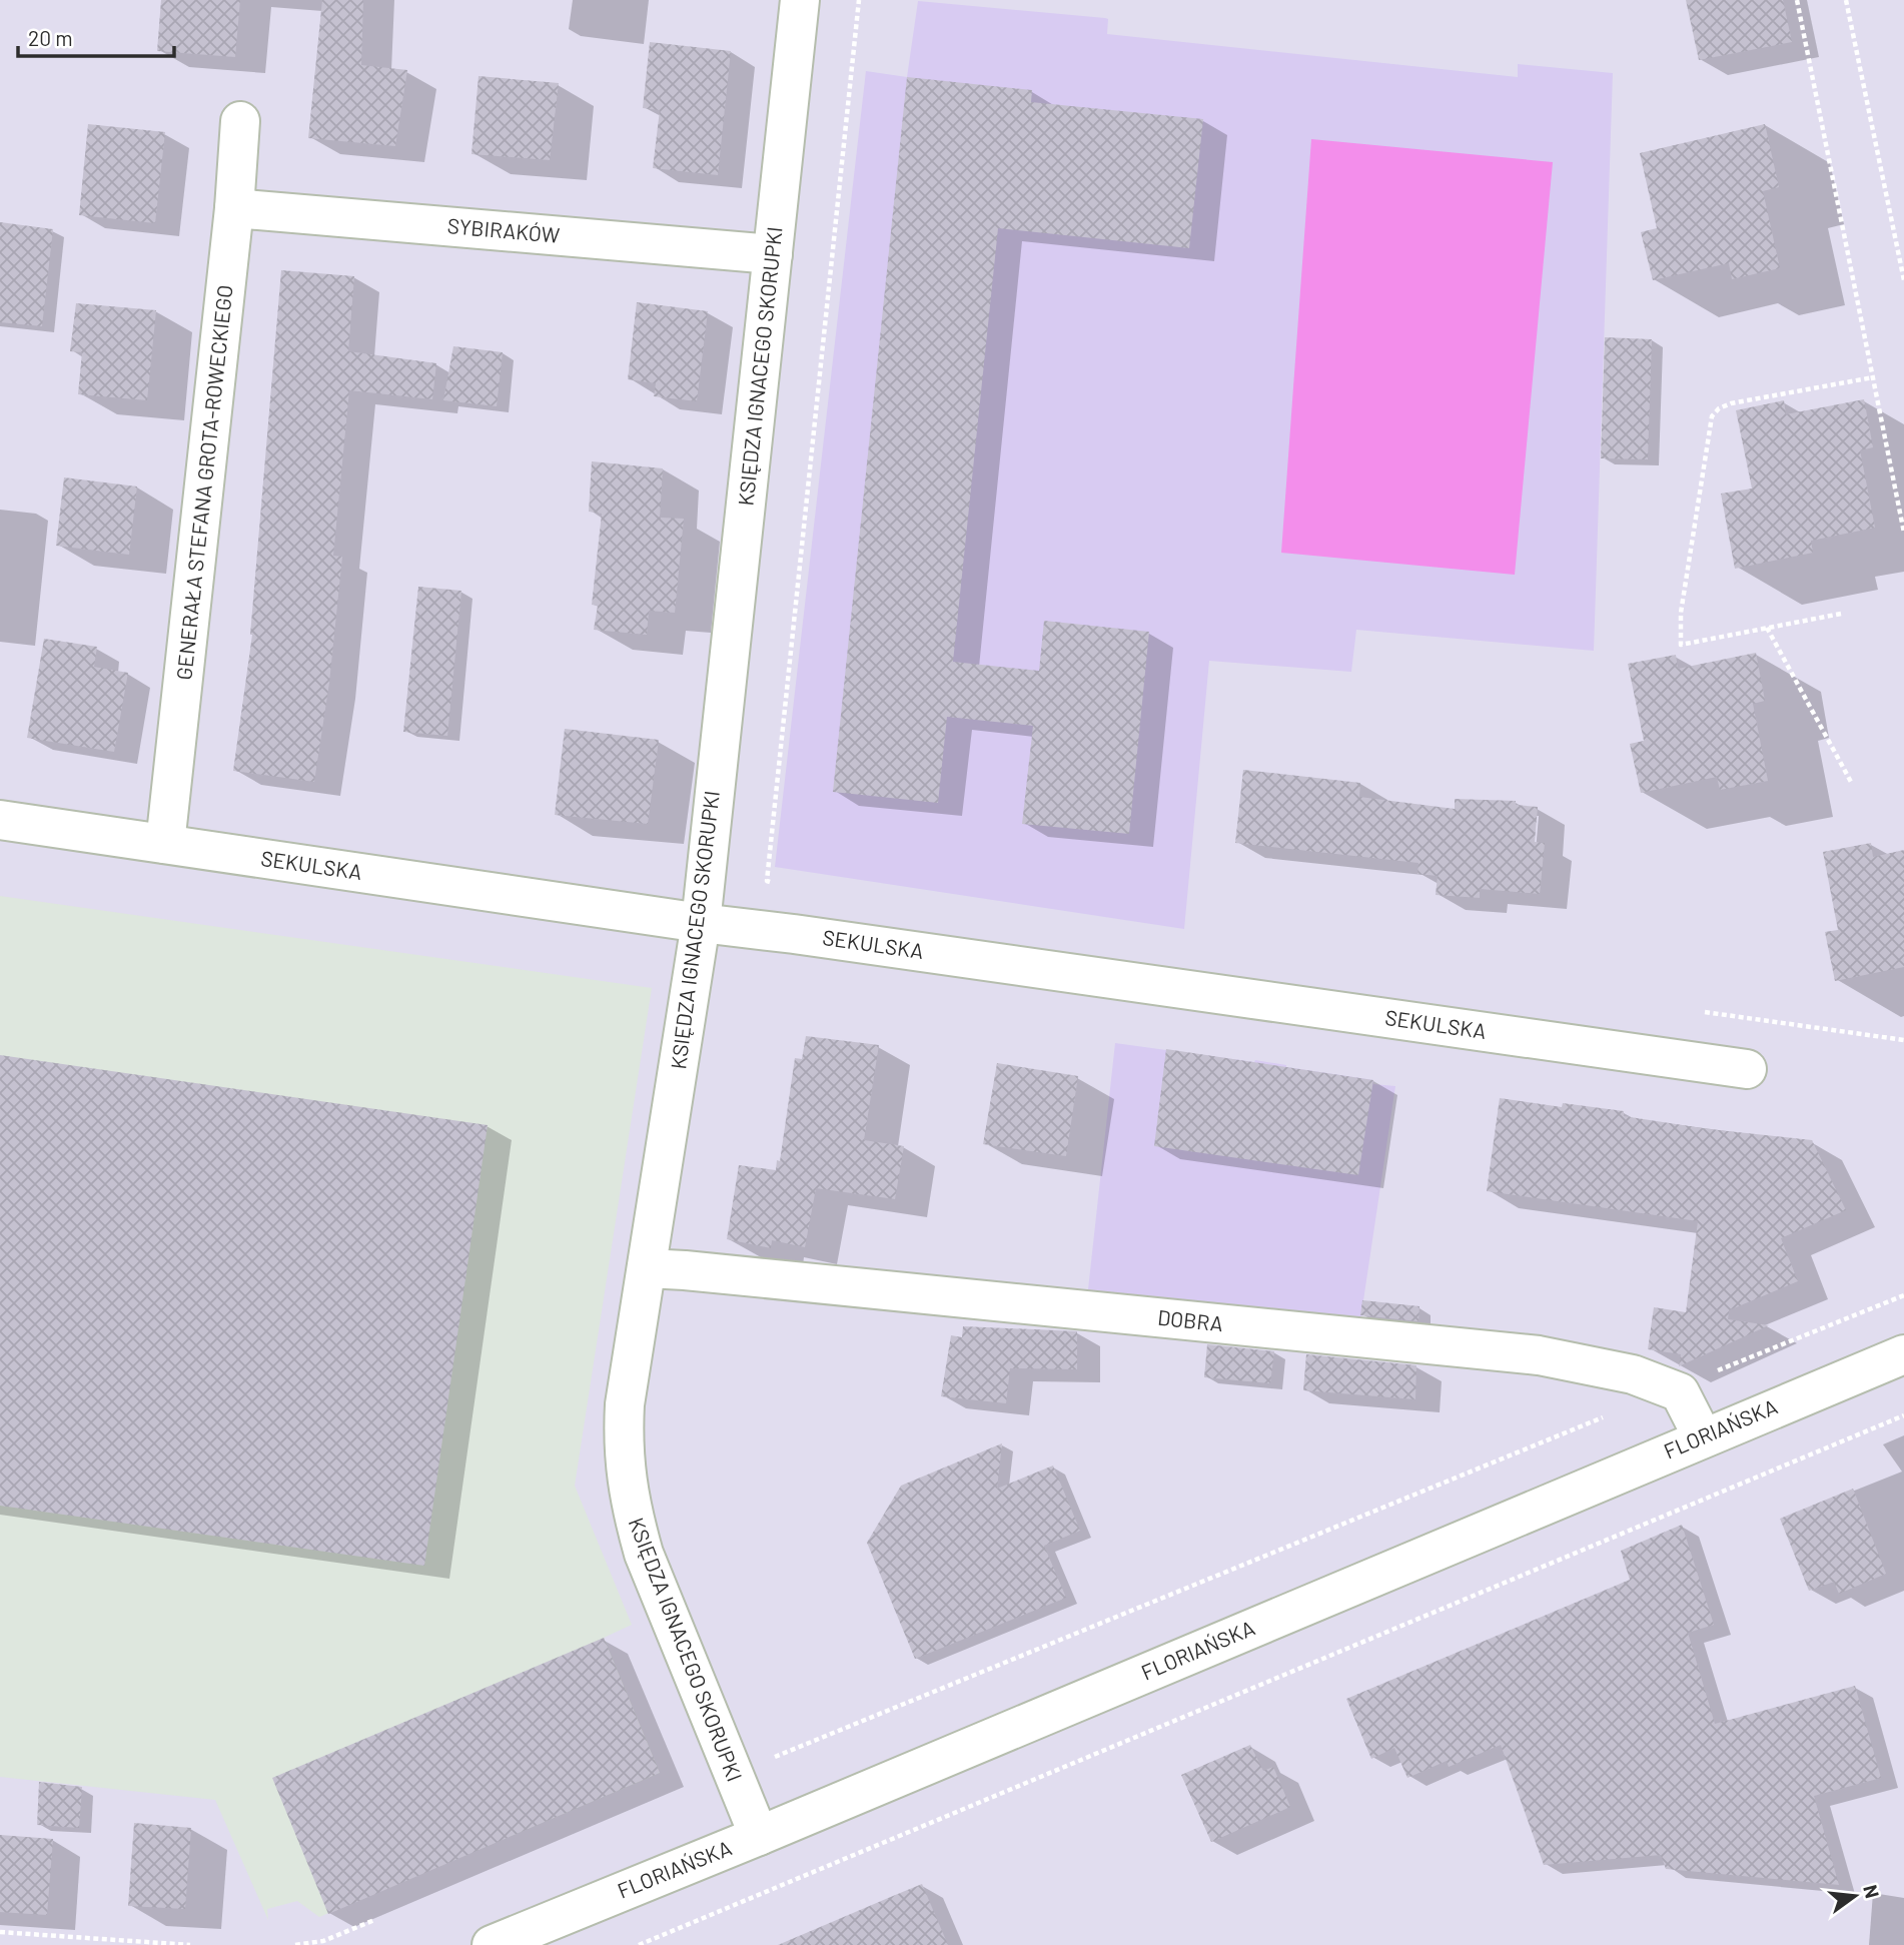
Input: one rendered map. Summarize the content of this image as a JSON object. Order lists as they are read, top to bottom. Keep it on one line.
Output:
{"streets":{"street":["SYBIRAKÓW","KSIĘDZA IGNACEGO SKORUPKI","GENERAŁA STEFANA GROTA-ROWECKIEGO","SEKULSKA","DOBRA","FLORIAŃSKA"]},"crossings":[["SYBIRAKÓW","KSIĘDZA IGNACEGO SKORUPKI"],["SYBIRAKÓW","GENERAŁA STEFANA GROTA-ROWECKIEGO"],["KSIĘDZA IGNACEGO SKORUPKI","SEKULSKA"],["KSIĘDZA IGNACEGO SKORUPKI","DOBRA"],["KSIĘDZA IGNACEGO SKORUPKI","FLORIAŃSKA"],["GENERAŁA STEFANA GROTA-ROWECKIEGO","SEKULSKA"]],"scale_bar":"20 m","north":"right"}
